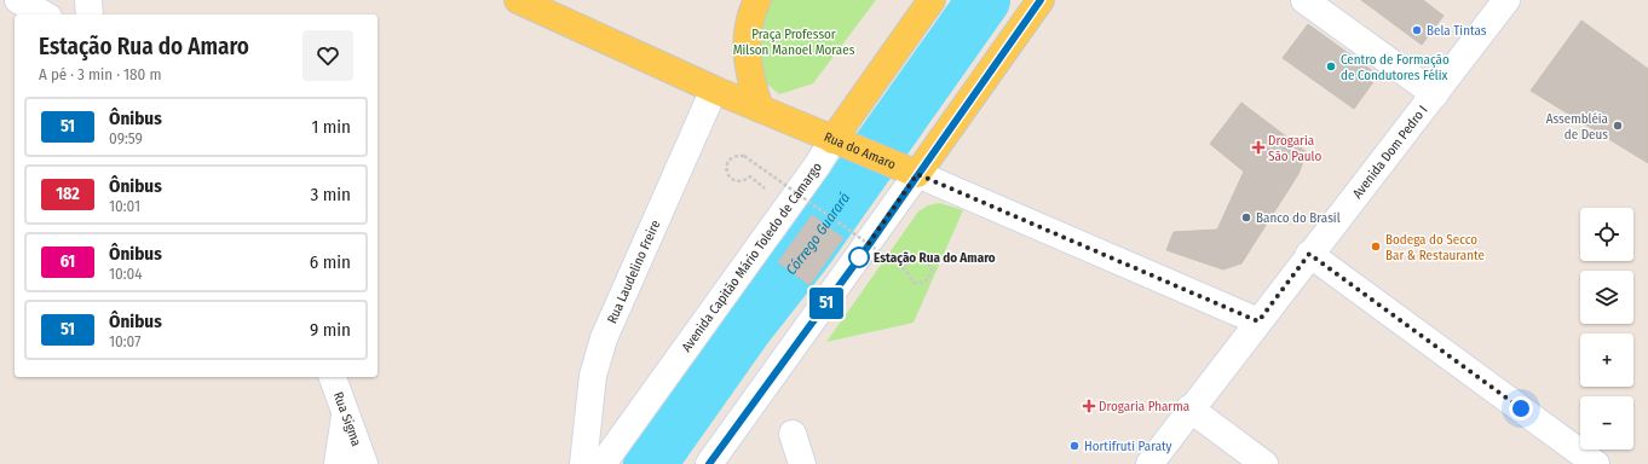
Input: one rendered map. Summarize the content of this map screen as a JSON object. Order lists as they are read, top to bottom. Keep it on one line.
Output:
{"streets":{"main road":["Rua do Amaro","Avenida Dom Pedro I","Avenida Capitão Mário Toledo de Camargo","Rua Laudelino Freire","Rua Sigma"]},"crossings":[["Rua do Amaro","Avenida Dom Pedro I"],["Rua do Amaro","Avenida Capitão Mário Toledo de Camargo"],["Rua do Amaro","Rua Laudelino Freire"]],"water":["Córrego Guarará"],"parks":["Praça Professor Milson Manoel Moraes"],"places":{"other":["Bela Tintas","Centro de Formação de Condutores Félix","Assembléia de Deus","Banco do Brasil","Bodega do Secco Bar & Restaurante","Estação Rua do Amaro","Hortifruti Paraty"],"health":["Drogaria São Paulo","Drogaria Pharma"]},"lines":["bus line 51"],"page":{"on_map":"51","heading":["Estação Rua do Amaro","A pé · 3 min · 180 m"],"list":[{"mark":"51","name":"Ônibus","note":"09:59","value":"1 min"},{"mark":"182","name":"Ônibus","note":"10:01","value":"3 min"},{"mark":"61","name":"Ônibus","note":"10:04","value":"6 min"},{"mark":"51","name":"Ônibus","note":"10:07","value":"9 min"}],"map_buttons":["+","−"]}}
